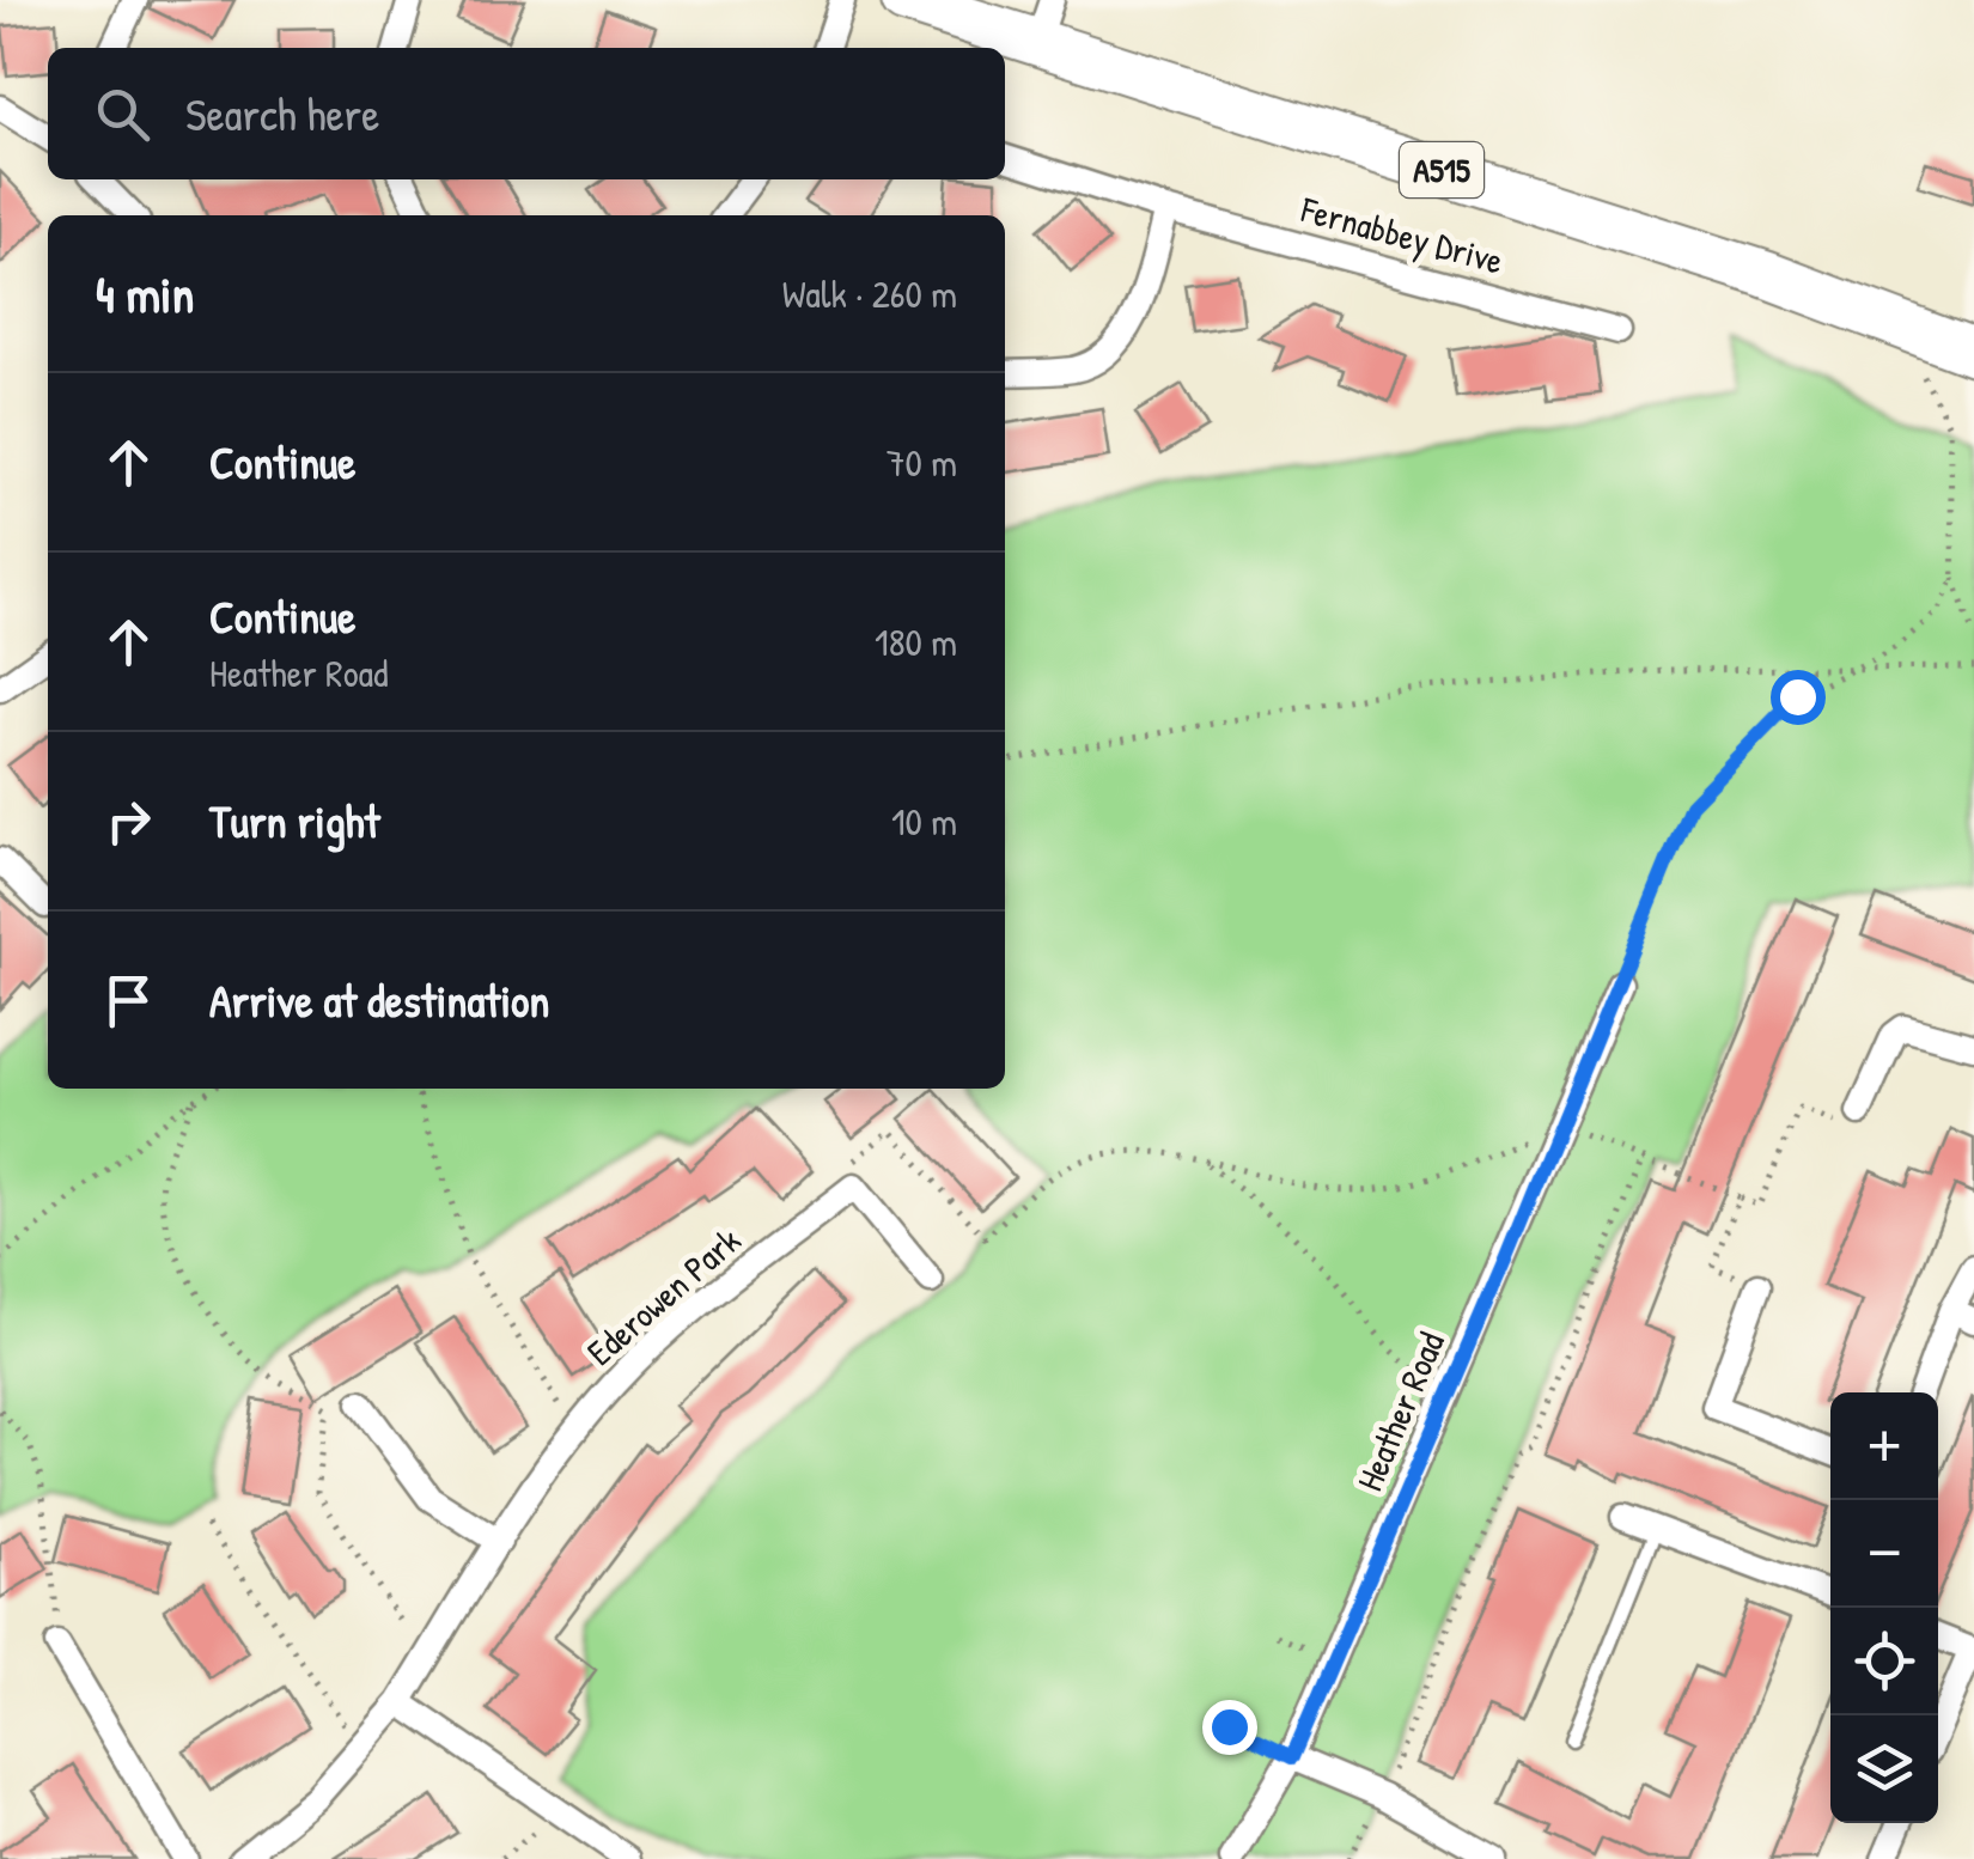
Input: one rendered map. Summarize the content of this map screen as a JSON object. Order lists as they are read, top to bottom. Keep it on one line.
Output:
{"streets":{"highway":["A515"],"street":["Fernabbey Drive","Ederowen Park","Heather Road"]},"page":{"search":"Search here","heading":["4 min","Walk · 260 m"],"list":[["Continue","70 m"],["Continue","Heather Road","180 m"],["Turn right","10 m"],"Arrive at destination"],"map_buttons":["+","−"]}}
